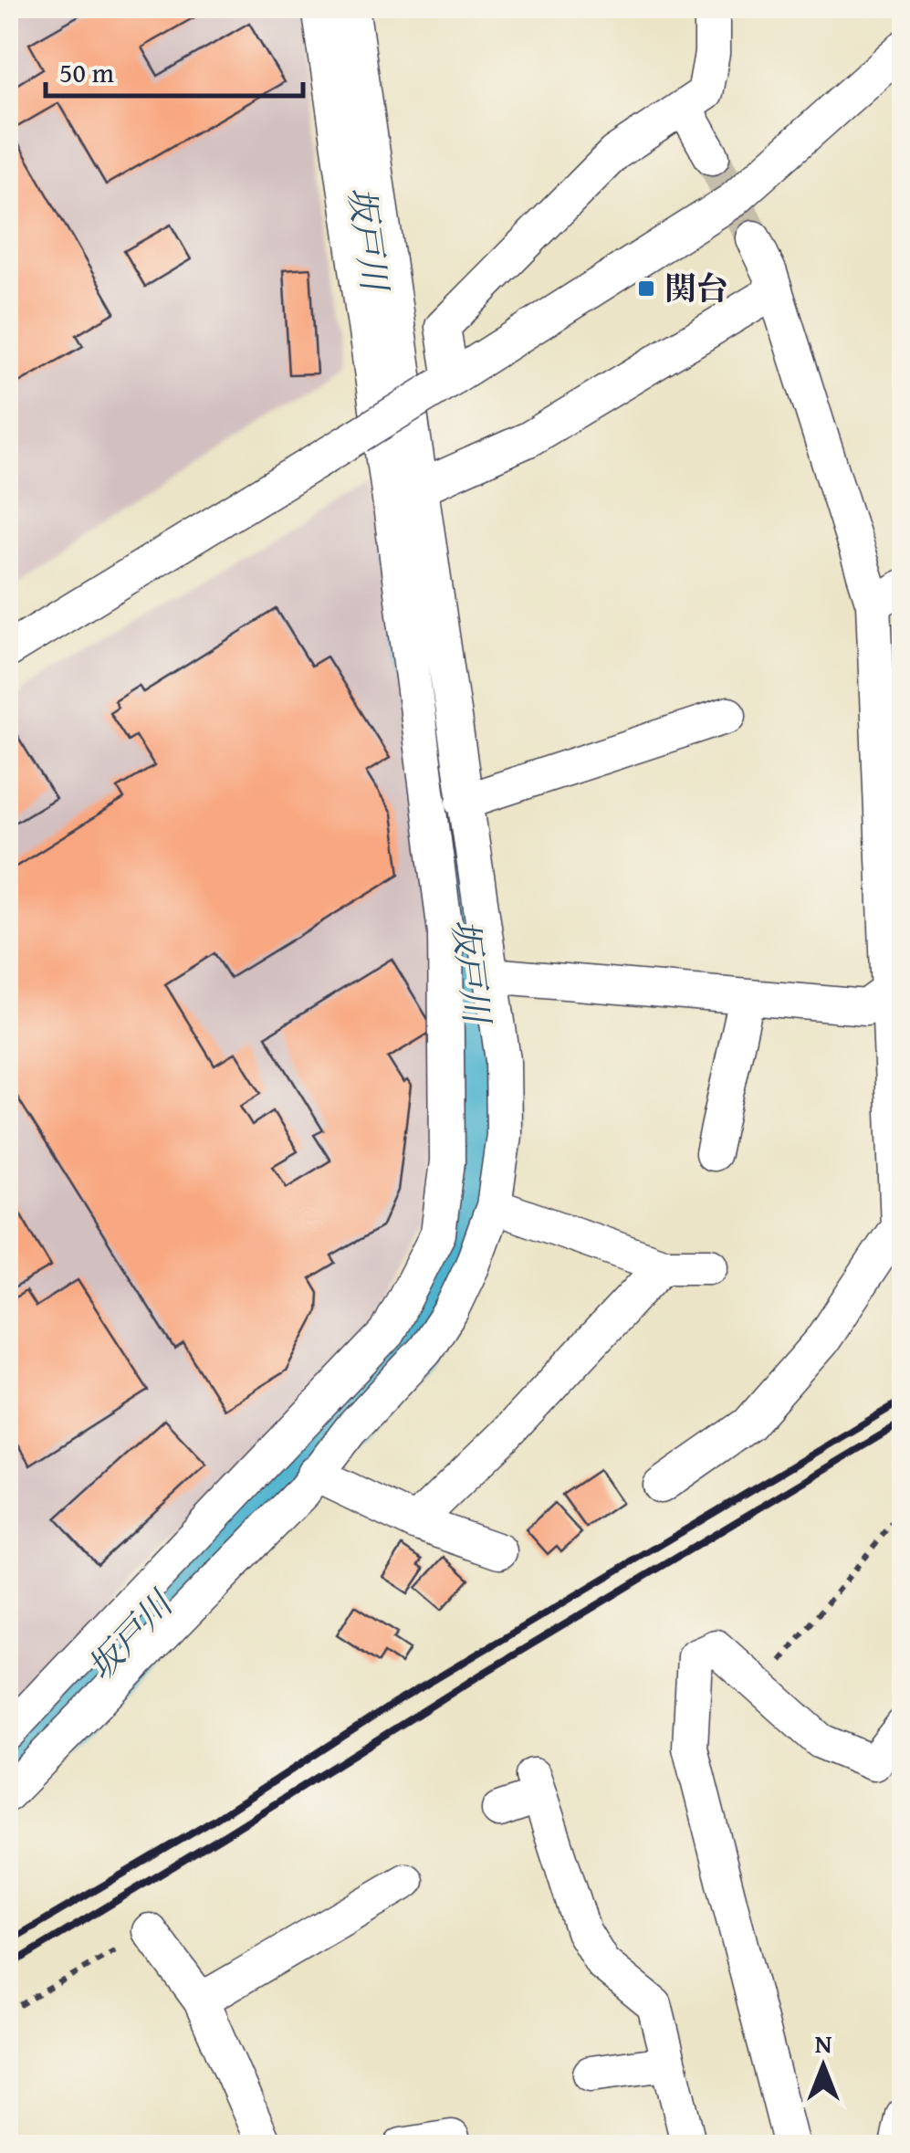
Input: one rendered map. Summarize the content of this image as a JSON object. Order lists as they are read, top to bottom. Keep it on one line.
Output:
{"water":["坂戸川"],"places":{"transit":["関台"]},"scale_bar":"50 m","north":"top"}
